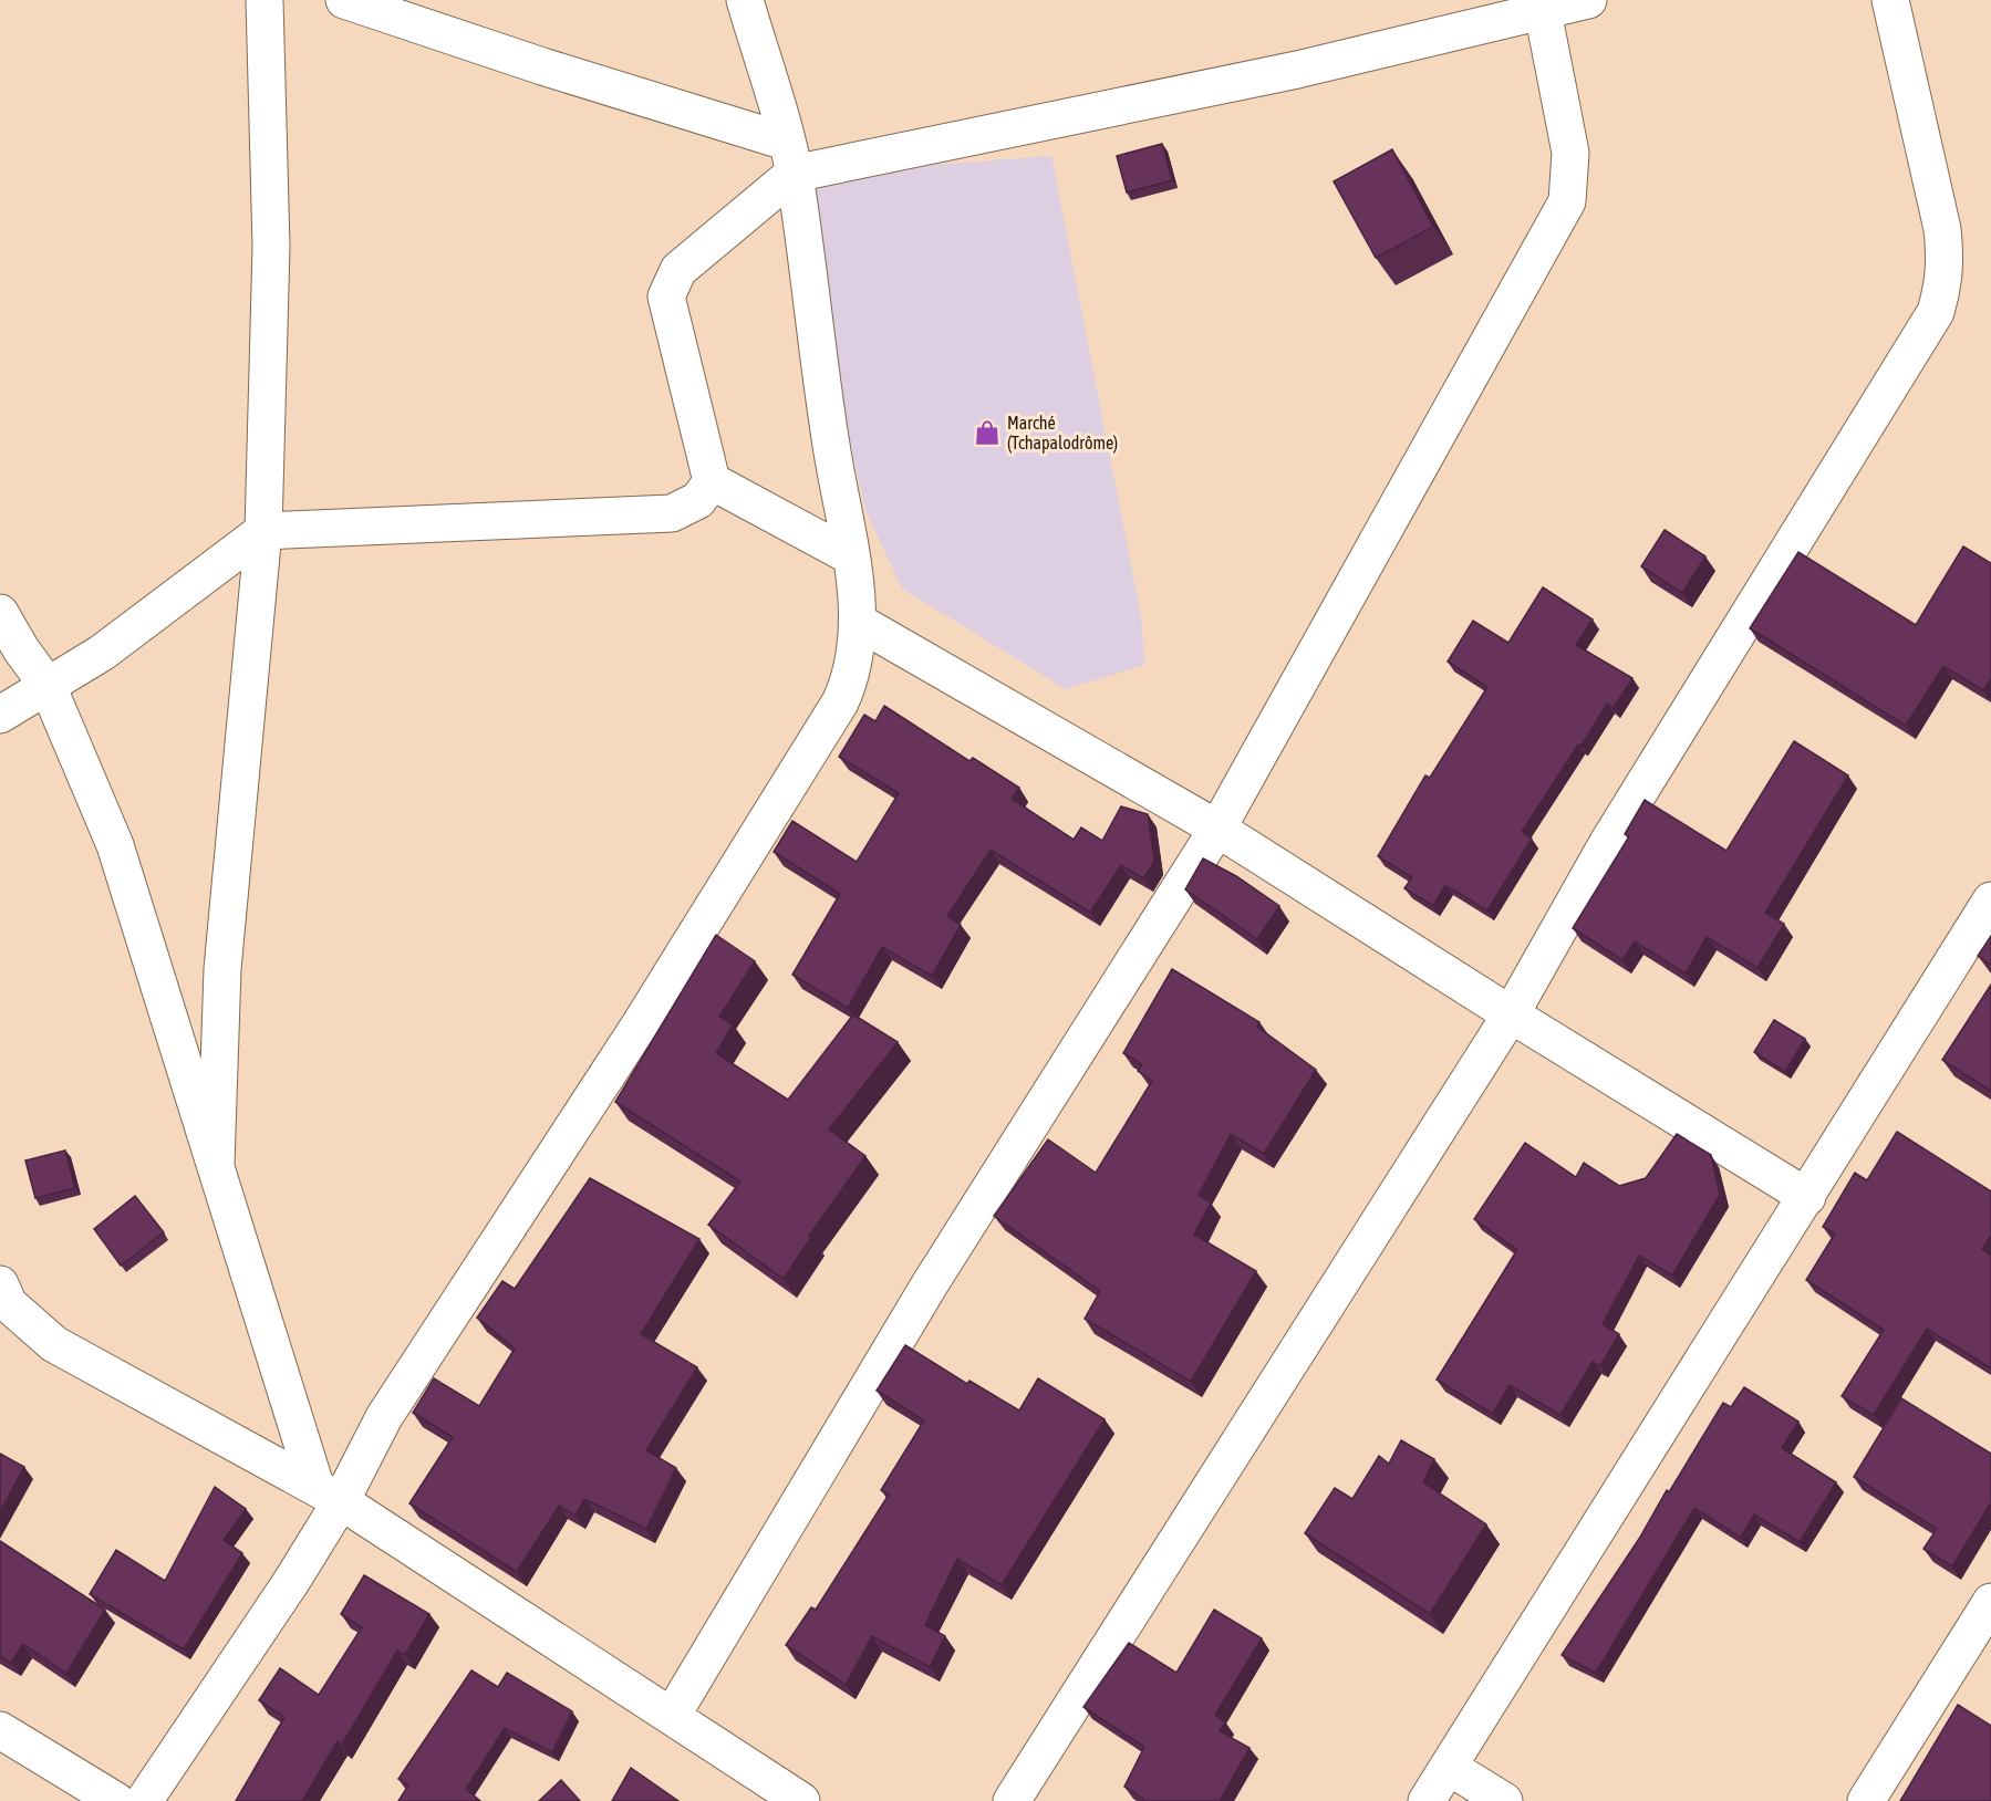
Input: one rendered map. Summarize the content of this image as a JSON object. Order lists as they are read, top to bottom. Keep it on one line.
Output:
{"places":{"shop":["Marché (Tchapalodrôme)"]}}
